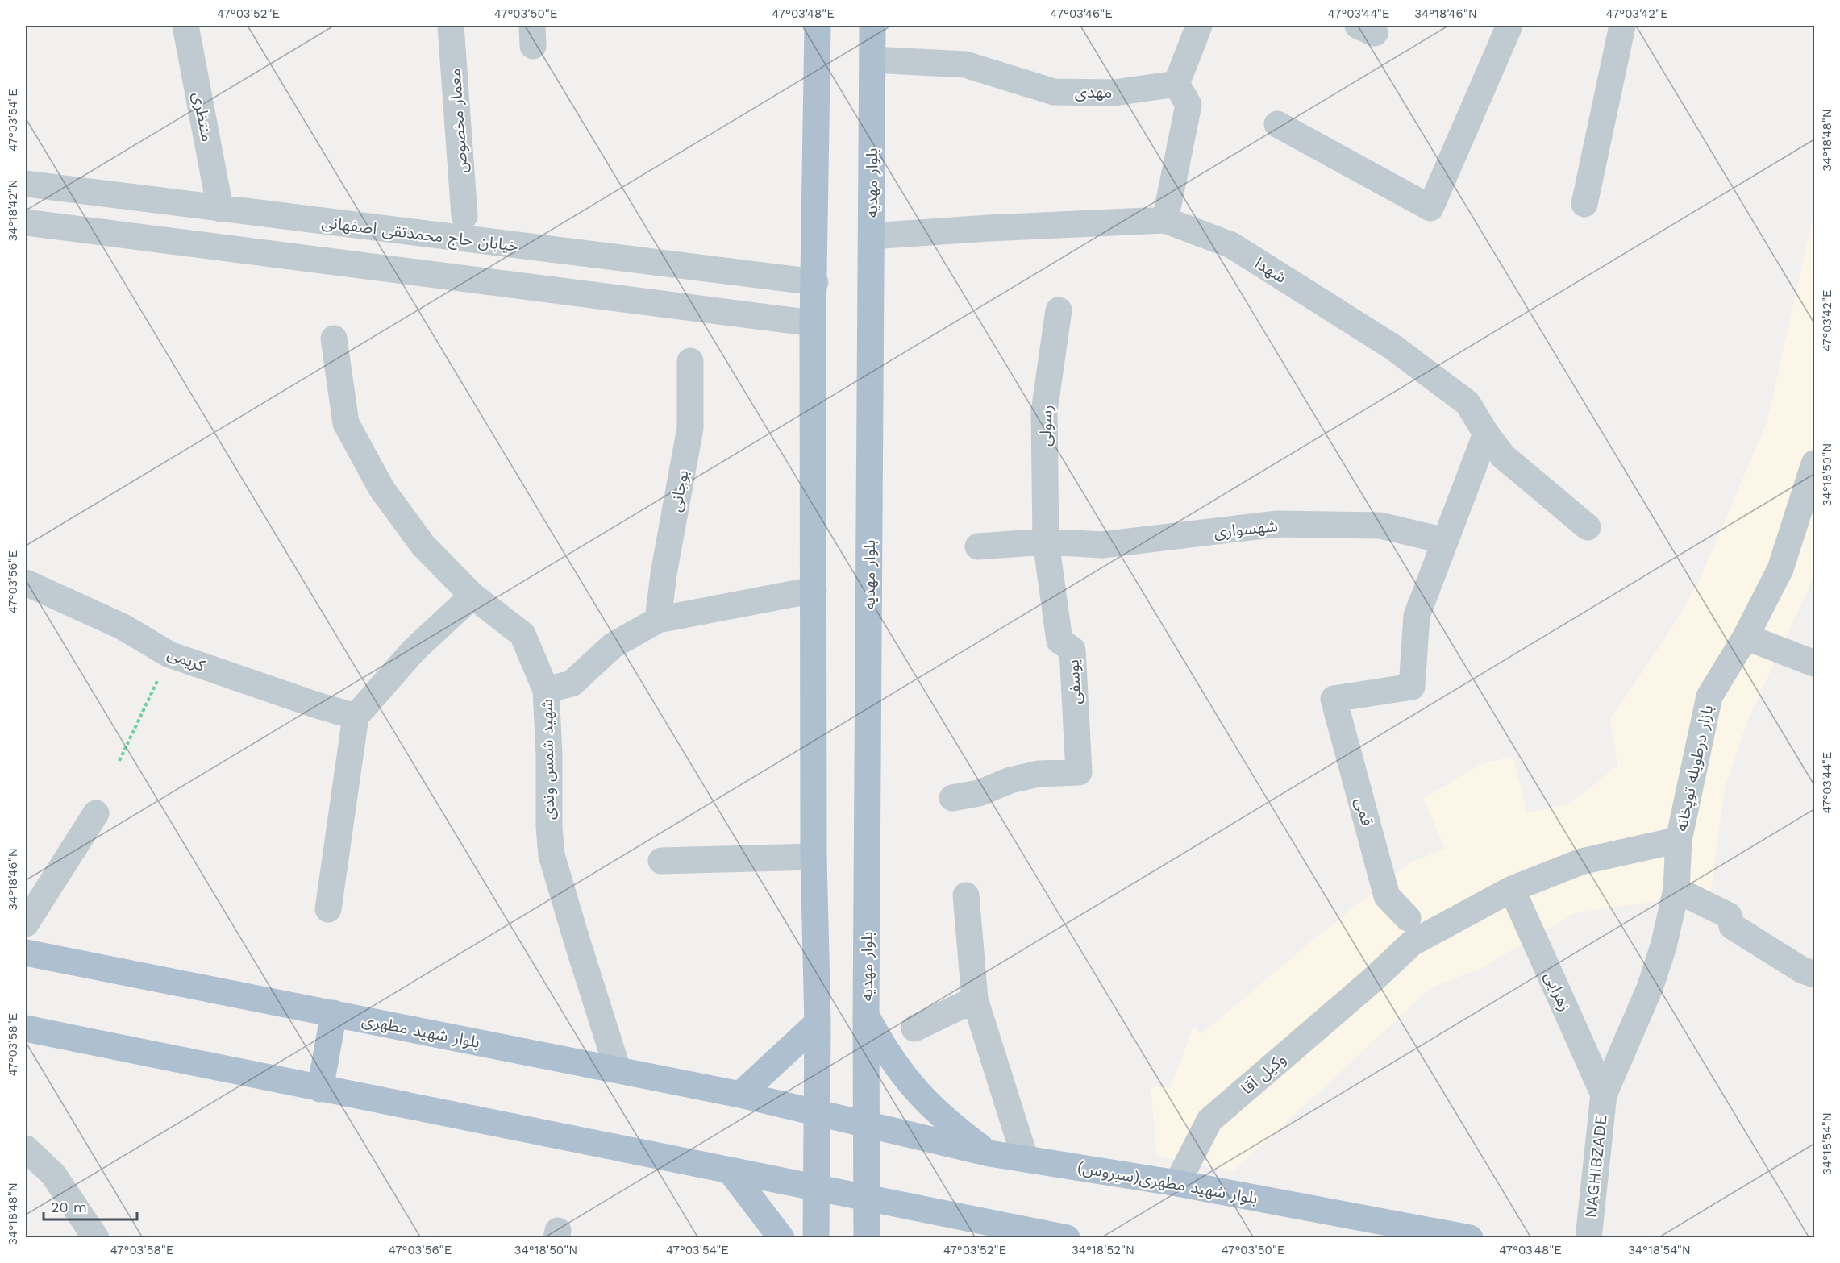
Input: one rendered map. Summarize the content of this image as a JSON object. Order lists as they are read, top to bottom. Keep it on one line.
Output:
{"streets":{"main road":["بلوار مهدیه","بلوار شهید مطهری","بلوار شهید مطهری(سیروس)"],"street":["مهدی","منتظری","معمار مخصوص","خیابان حاج محمدتقی اصفهانی","شهدا","رسولی","بوجانی","شهسواری","کریمی","یوسفی","شهید شمس وندی","بازار درطویله توپخانه","قمی","زهرایی","وکیل آقا","NAGHIBZADE"]},"crossings":[["مهدی","بلوار مهدیه"],["منتظری","خیابان حاج محمدتقی اصفهانی"],["بلوار مهدیه","شهدا"],["بلوار مهدیه","بلوار شهید مطهری"],["بلوار مهدیه","بلوار شهید مطهری(سیروس)"],["رسولی","شهسواری"],["رسولی","یوسفی"],["شهسواری","یوسفی"],["شهسواری","قمی"],["شهید شمس وندی","بلوار شهید مطهری"],["بازار درطویله توپخانه","زهرایی"],["بازار درطویله توپخانه","وکیل آقا"],["زهرایی","NAGHIBZADE"],["بلوار شهید مطهری","بلوار شهید مطهری(سیروس)"],["وکیل آقا","بلوار شهید مطهری(سیروس)"]],"scale_bar":"20 m","coordinates":["47°03'52\"E","47°03'50\"E","47°03'48\"E","47°03'46\"E","47°03'44\"E","34°18'46\"N","47°03'42\"E","47°03'54\"E","34°18'48\"N","34°18'42\"N","34°18'50\"N","47°03'56\"E","47°03'58\"E","34°18'54\"N","34°18'52\"N"]}
